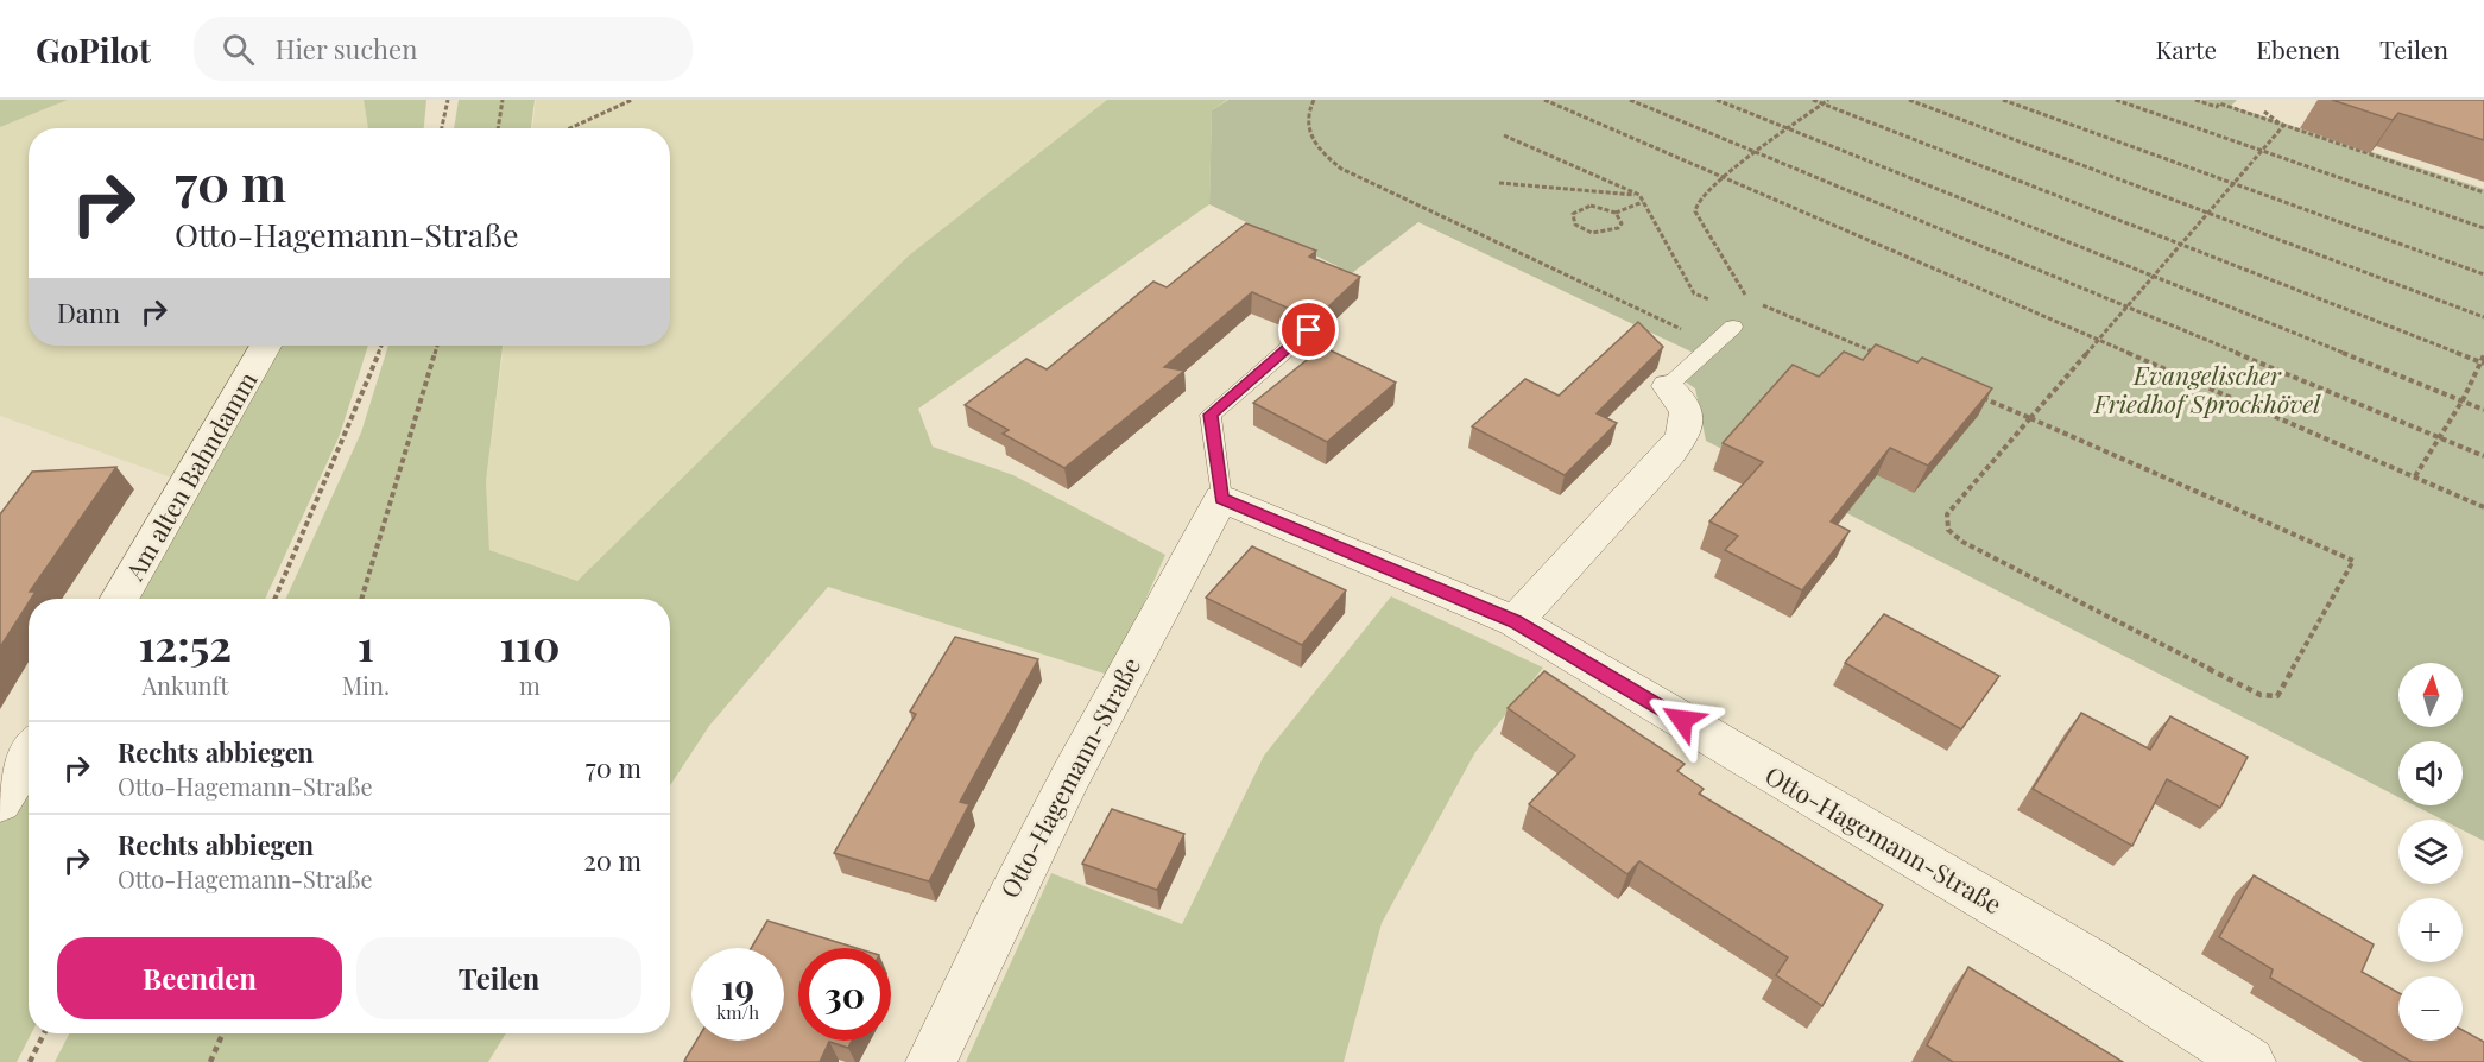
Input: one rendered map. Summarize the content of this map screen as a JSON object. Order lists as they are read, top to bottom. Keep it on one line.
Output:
{"streets":{"street":["Am alten Bahndamm","Otto-Hagemann-Straße"]},"parks":["Evangelischer Friedhof Sprockhövel"],"north":"top","page":{"header":"GoPilot","search":"Hier suchen","nav":["Karte","Ebenen","Teilen"],"turn":["70 m","Otto-Hagemann-Straße"],"then":"Dann","eta":["12:52","Ankunft","1","Min.","110","m"],"map_buttons":["+","−"],"list":[{"name":"Rechts abbiegen","note":"Otto-Hagemann-Straße","value":"70 m"},{"name":"Rechts abbiegen","note":"Otto-Hagemann-Straße","value":"20 m"}],"buttons":["Beenden","Teilen"],"speed":"19 km/h","limit":"30"}}
